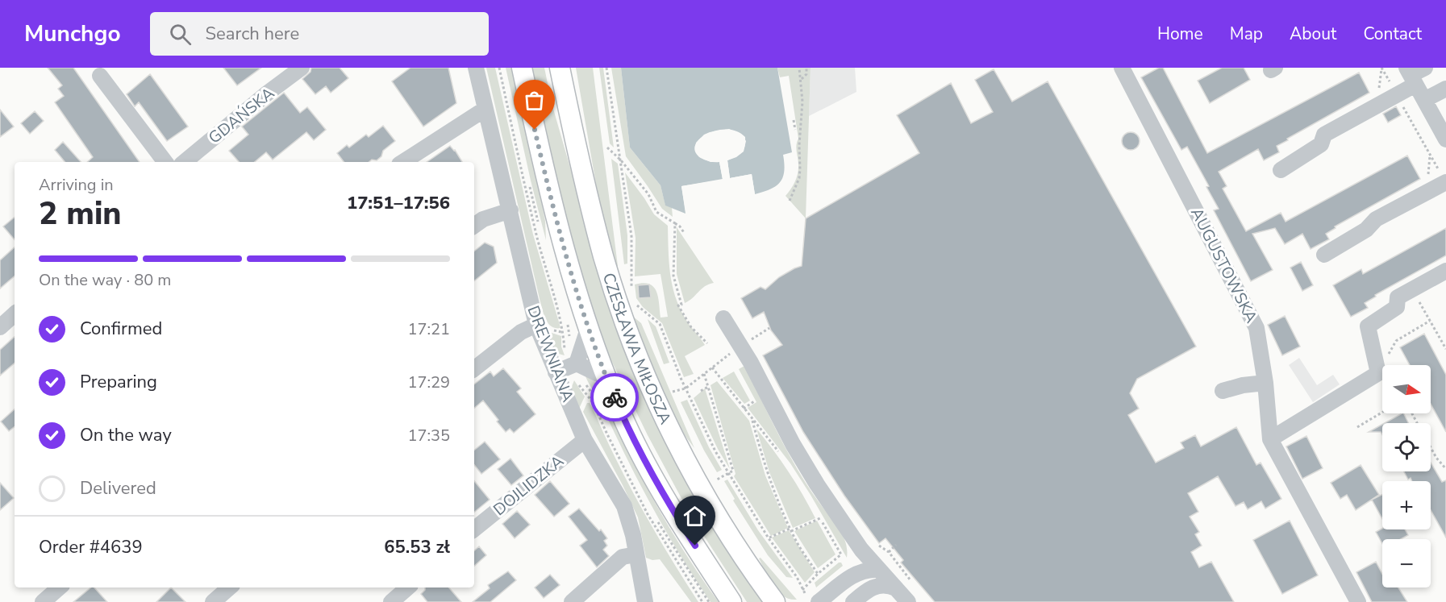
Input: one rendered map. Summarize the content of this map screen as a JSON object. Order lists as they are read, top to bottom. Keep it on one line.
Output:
{"streets":{"main road":["CZESŁAWA MIŁOSZA"],"street":["GDAŃSKA","AUGUSTOWSKA","DREWNIANA","DOJLIDZKA"]},"crossings":[["DREWNIANA","DOJLIDZKA"]],"north":"right","page":{"header":"Munchgo","search":"Search here","nav":["Home","Map","About","Contact"],"heading":["2 min","Arriving in","17:51–17:56"],"panel":["Order #4639","65.53 zł"],"bar":"On the way · 80 m","list":[["Confirmed","17:21"],["Preparing","17:29"],["On the way","17:35"],"Delivered"],"map_buttons":["+","−"]}}
